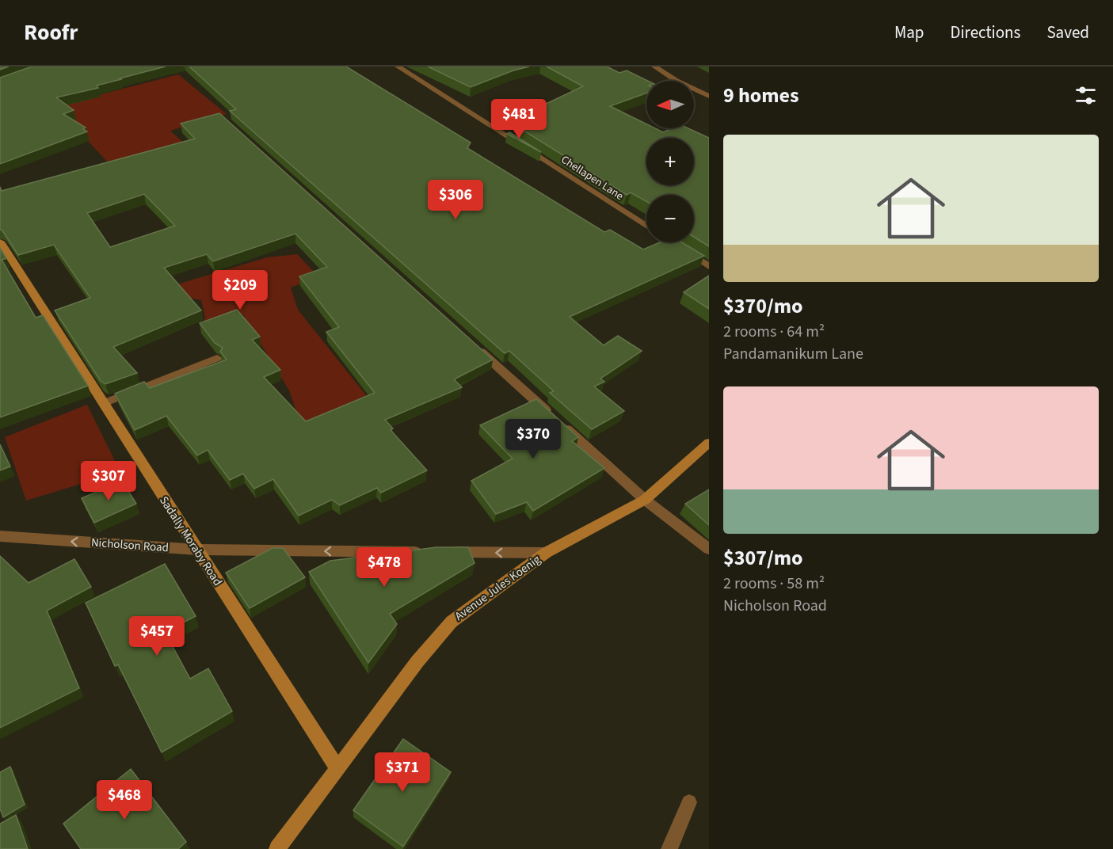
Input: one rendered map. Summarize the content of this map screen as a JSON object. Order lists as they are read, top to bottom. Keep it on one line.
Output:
{"streets":{"street":["Chellapen Lane","Sadally Moraby Road","Nicholson Road","Avenue Jules Koenig"]},"crossings":[["Sadally Moraby Road","Nicholson Road"],["Sadally Moraby Road","Avenue Jules Koenig"],["Nicholson Road","Avenue Jules Koenig"]],"one_way":["Nicholson Road"],"north":"left","page":{"header":"Roofr","nav":["Map","Directions","Saved"],"heading":"9 homes","map_buttons":["+","−"],"price":["$481","$306","$209","$370","$307","$478","$457","$371","$468"],"list":[{"name":"$370/mo","note":"2 rooms · 64 m² · Pandamanikum Lane"},{"name":"$307/mo","note":"2 rooms · 58 m² · Nicholson Road"}]}}
